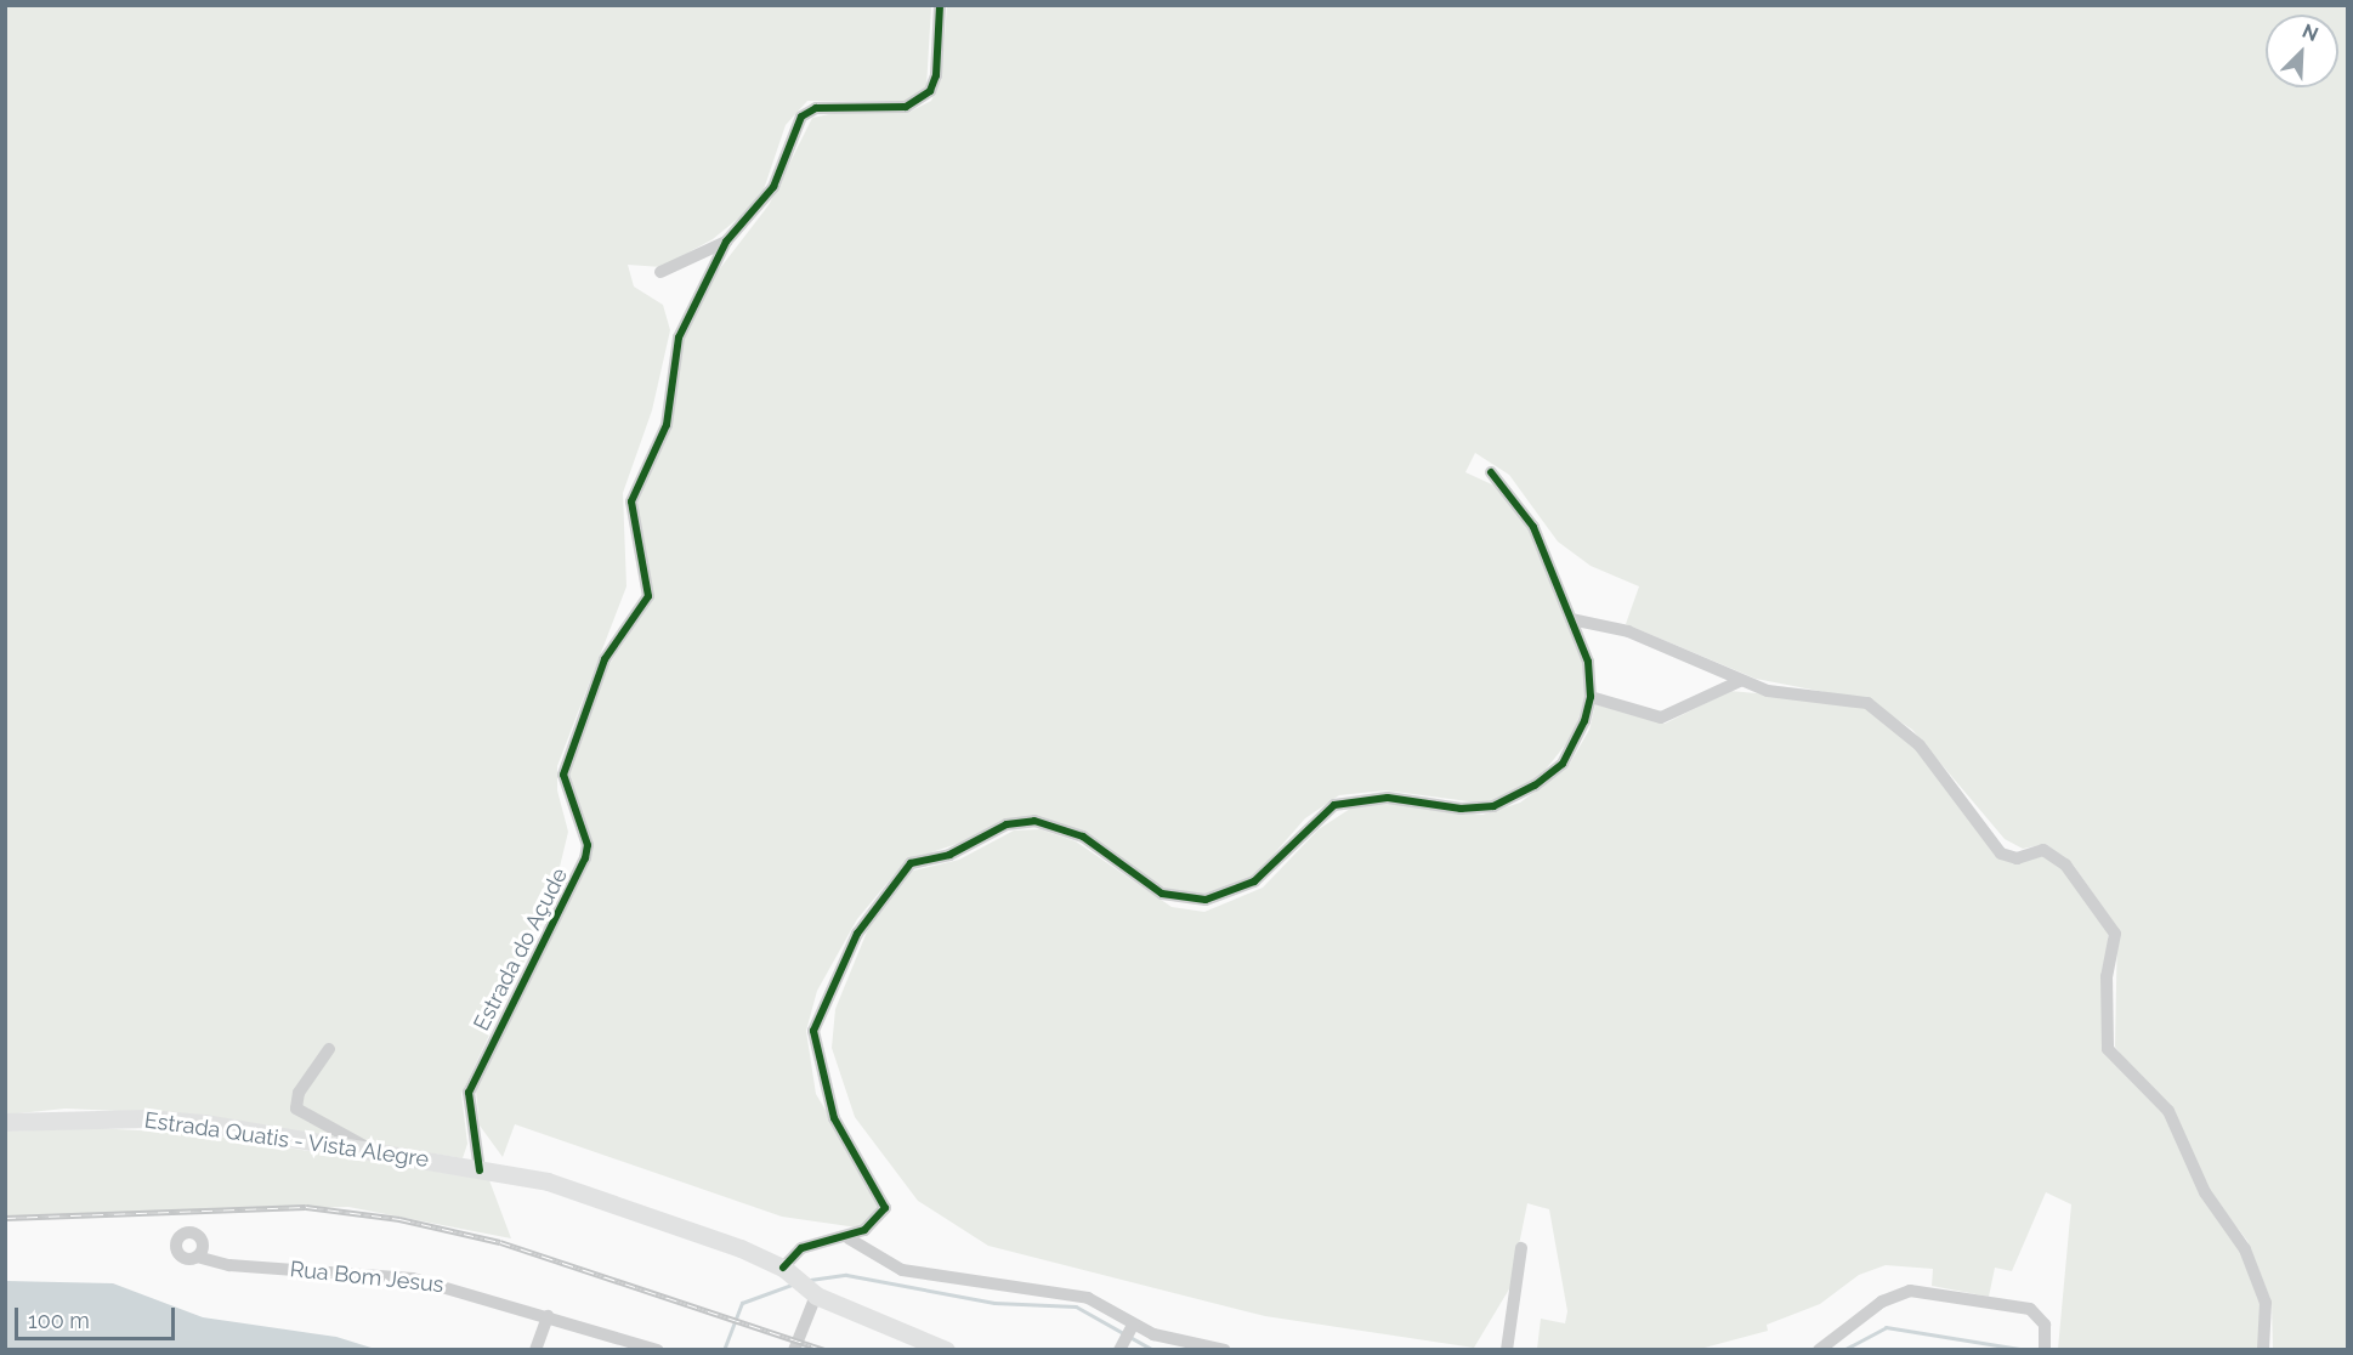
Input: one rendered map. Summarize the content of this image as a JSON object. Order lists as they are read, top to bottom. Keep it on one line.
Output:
{"streets":{"street":["Estrada do Açude","Estrada Quatis - Vista Alegre","Rua Bom Jesus"]},"crossings":[["Estrada do Açude","Estrada Quatis - Vista Alegre"]],"scale_bar":"100 m","north":"top right"}
